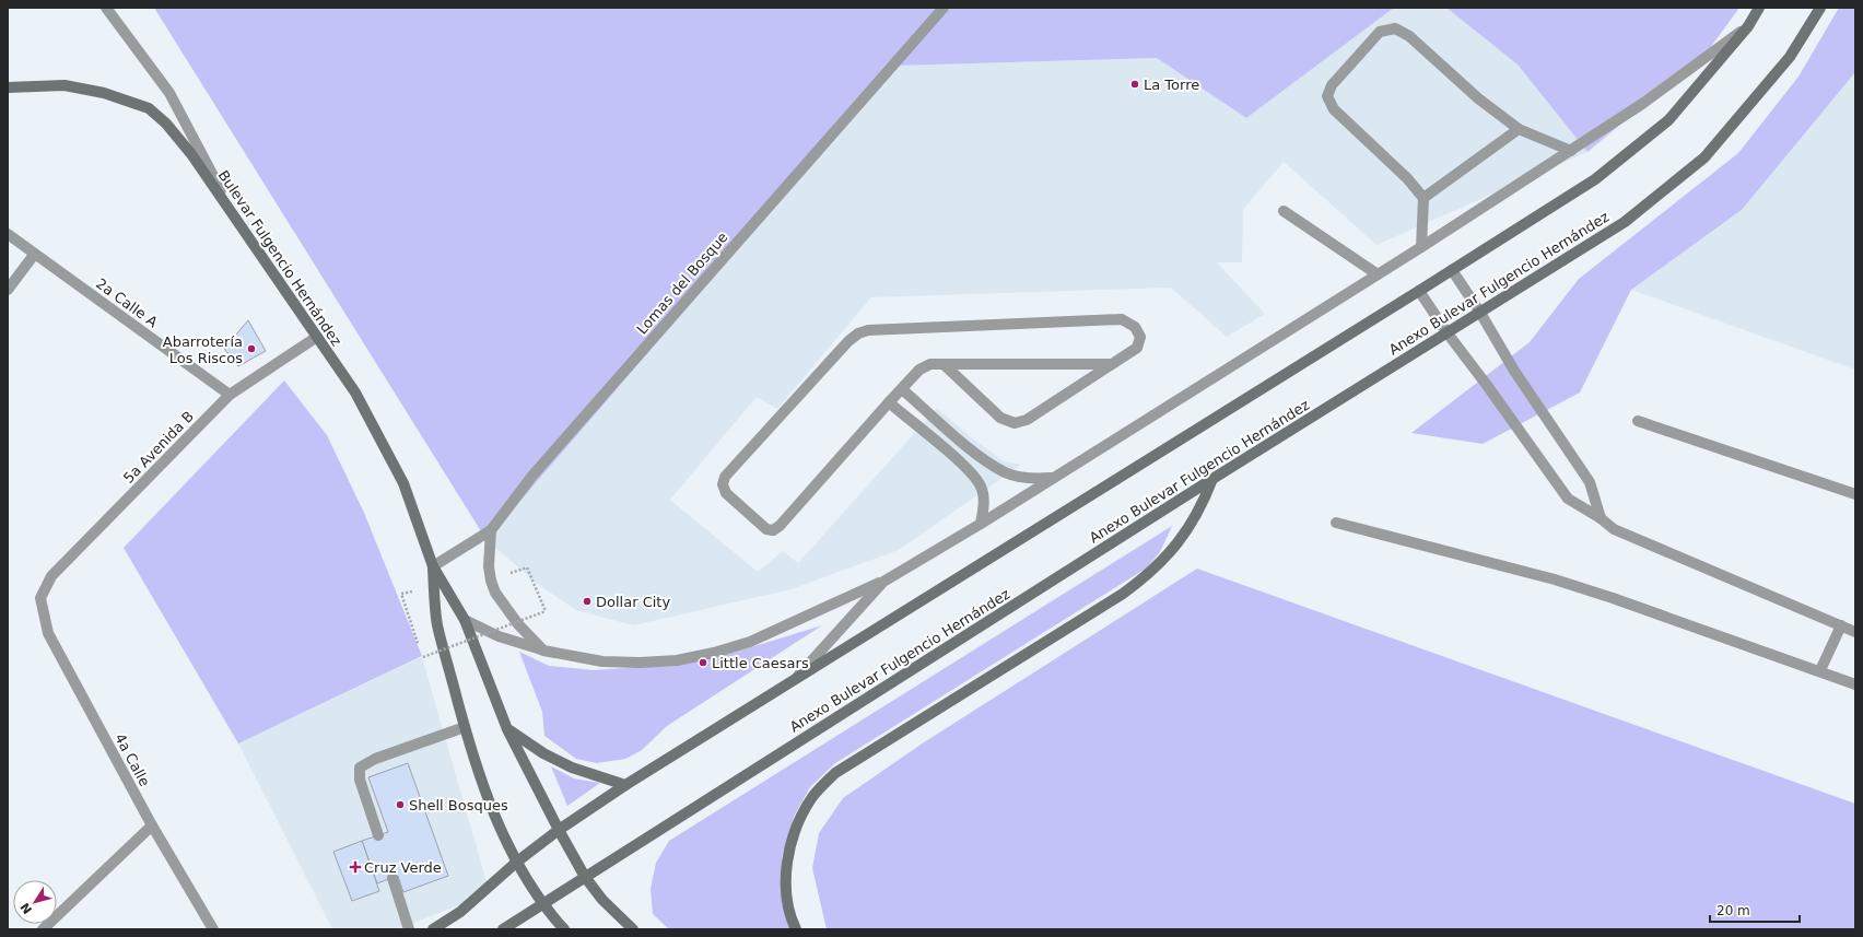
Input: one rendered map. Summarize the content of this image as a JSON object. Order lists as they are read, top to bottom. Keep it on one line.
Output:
{"streets":{"main road":["Bulevar Fulgencio Hernández","Anexo Bulevar Fulgencio Hernández"],"street":["Lomas del Bosque","2a Calle A","5a Avenida B","4a Calle"]},"crossings":[["Bulevar Fulgencio Hernández","Lomas del Bosque"],["Bulevar Fulgencio Hernández","Anexo Bulevar Fulgencio Hernández"],["Bulevar Fulgencio Hernández","5a Avenida B"],["2a Calle A","5a Avenida B"],["5a Avenida B","4a Calle"]],"places":{"other":["La Torre","Abarrotería Los Riscos","Dollar City","Little Caesars","Shell Bosques"],"health":["Cruz Verde"]},"scale_bar":"20 m","north":"bottom left"}
